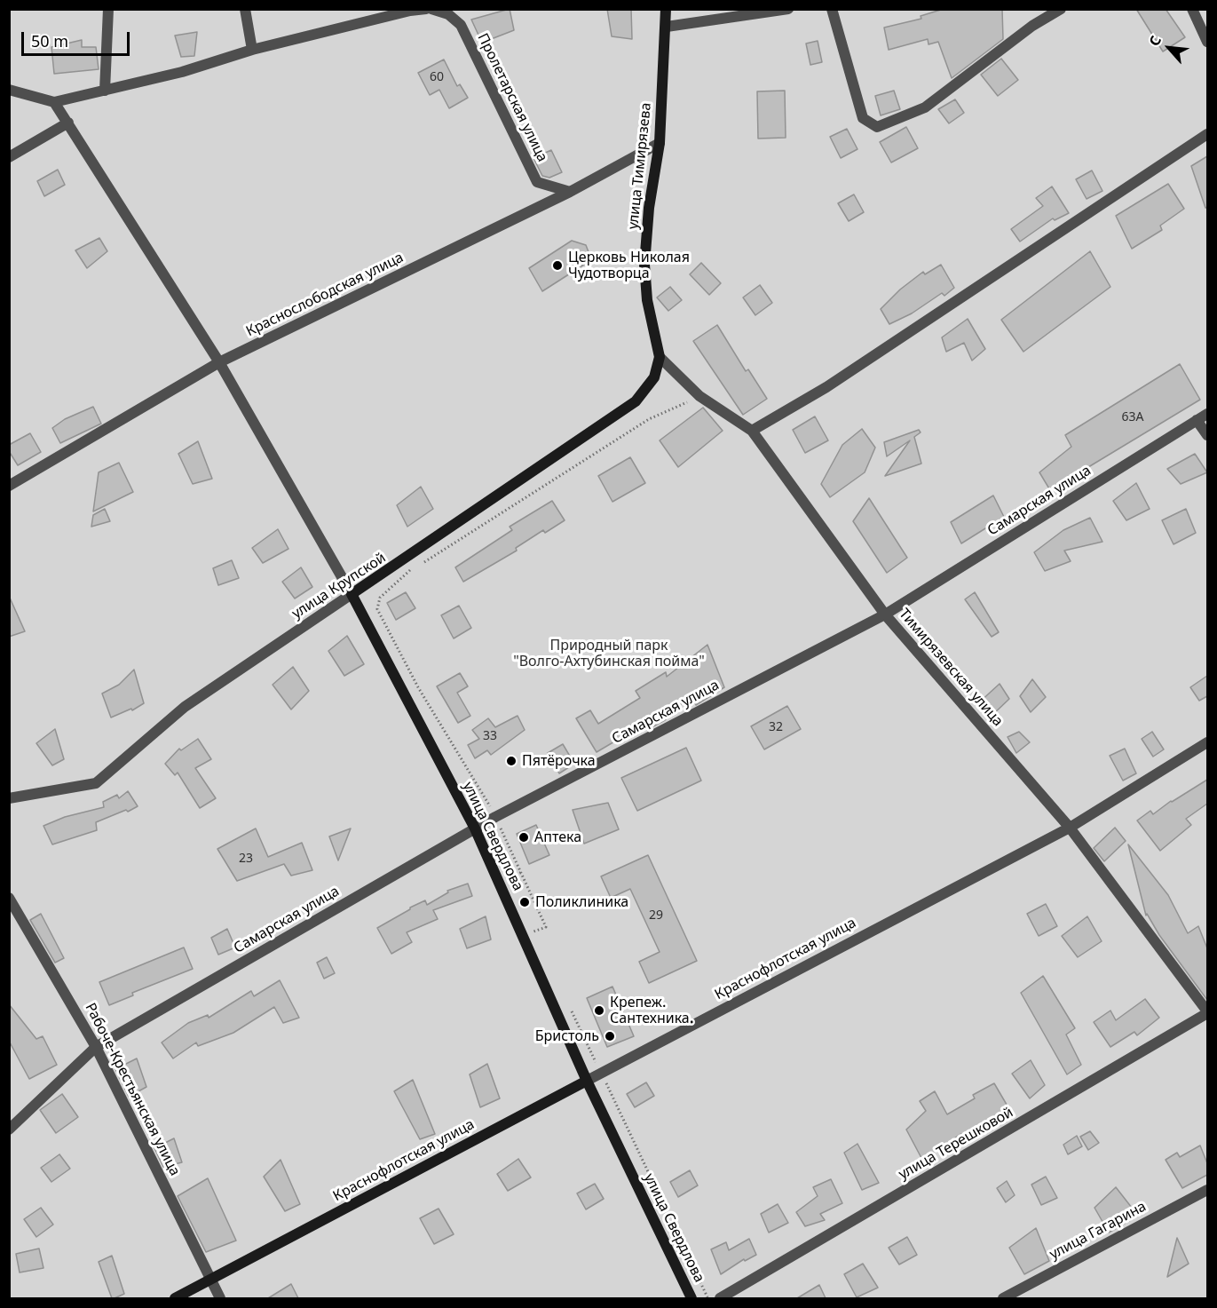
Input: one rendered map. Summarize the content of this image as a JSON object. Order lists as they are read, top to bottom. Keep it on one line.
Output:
{"streets":{"street":["Пролетарская улица","улица Тимирязева","Краснослободская улица","Самарская улица","улица Крупской","Тимирязевская улица","улица Свердлова","Краснофлотская улица","Рабоче-Крестьянская улица","улица Терешковой","улица Гагарина"]},"crossings":[["Пролетарская улица","Краснослободская улица"],["улица Тимирязева","Краснослободская улица"],["улица Тимирязева","улица Крупской"],["улица Тимирязева","Тимирязевская улица"],["Самарская улица","Тимирязевская улица"],["Самарская улица","улица Свердлова"],["Самарская улица","Рабоче-Крестьянская улица"],["улица Крупской","Тимирязевская улица"],["улица Крупской","улица Свердлова"],["Тимирязевская улица","Краснофлотская улица"],["Тимирязевская улица","улица Терешковой"],["улица Свердлова","Краснофлотская улица"],["Краснофлотская улица","Рабоче-Крестьянская улица"]],"parks":["Природный парк \"Волго-Ахтубинская пойма\""],"places":["Церковь Николая Чудотворца","Пятёрочка","Аптека","Поликлиника","Крепеж. Сантехника.","Бристоль"],"house_numbers":["60","63А","32","33","23","29"],"scale_bar":"50 m","north":"top left"}
